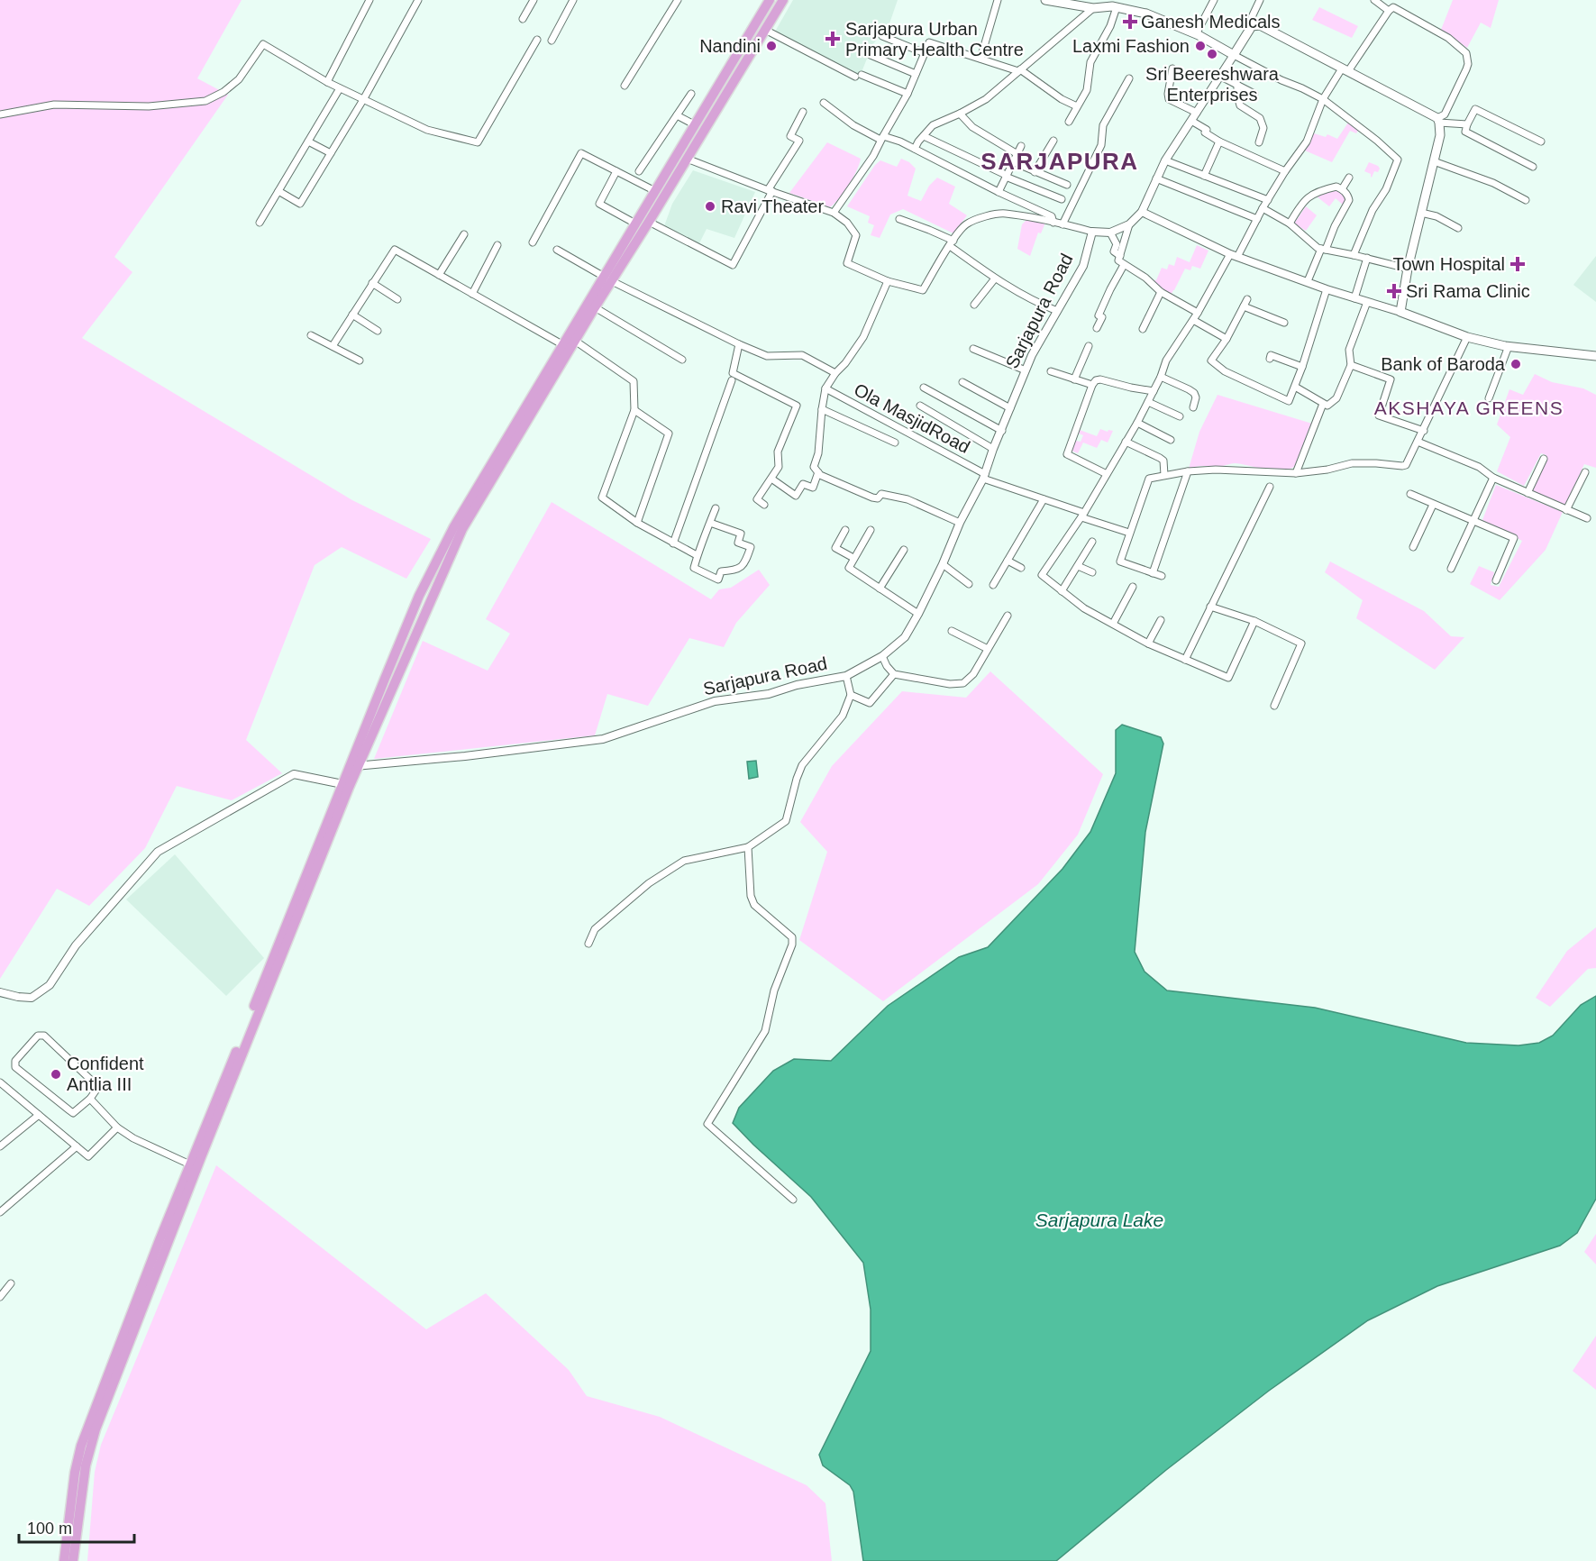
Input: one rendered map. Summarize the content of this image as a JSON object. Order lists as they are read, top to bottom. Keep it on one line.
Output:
{"streets":{"street":["Sarjapura Road","Ola MasjidRoad"]},"crossings":[["Sarjapura Road","Ola MasjidRoad"]],"districts":["SARJAPURA","AKSHAYA GREENS"],"water":["Sarjapura Lake"],"places":{"health":["Ganesh Medicals","Sarjapura Urban Primary Health Centre","Town Hospital","Sri Rama Clinic"],"other":["Nandini","Laxmi Fashion","Sri Beereshwara Enterprises","Ravi Theater","Bank of Baroda","Confident Antlia III"]},"scale_bar":"100 m"}
